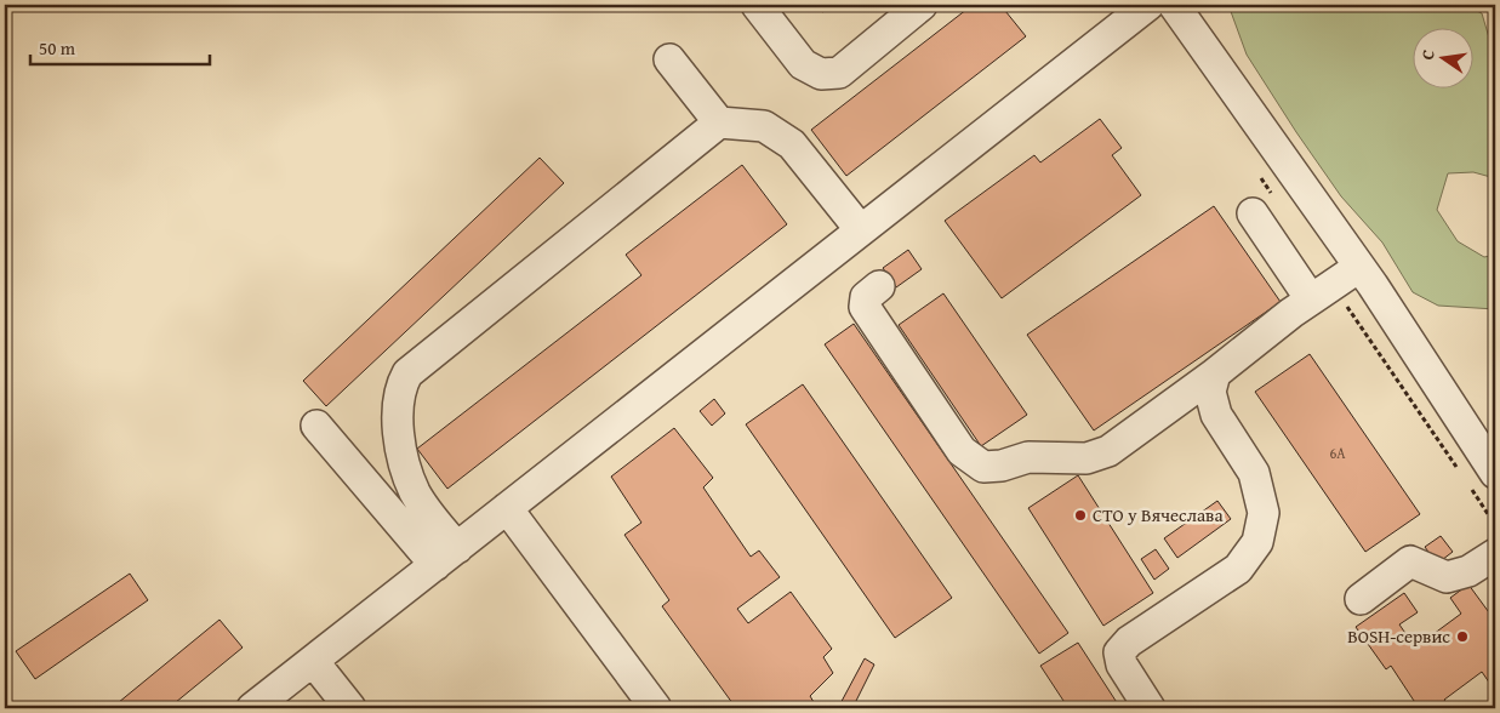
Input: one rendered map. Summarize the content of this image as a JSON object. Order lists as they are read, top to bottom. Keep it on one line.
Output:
{"places":["СТО у Вячеслава","BOSH-сервис"],"house_numbers":["6А"],"scale_bar":"50 m","north":"left"}
